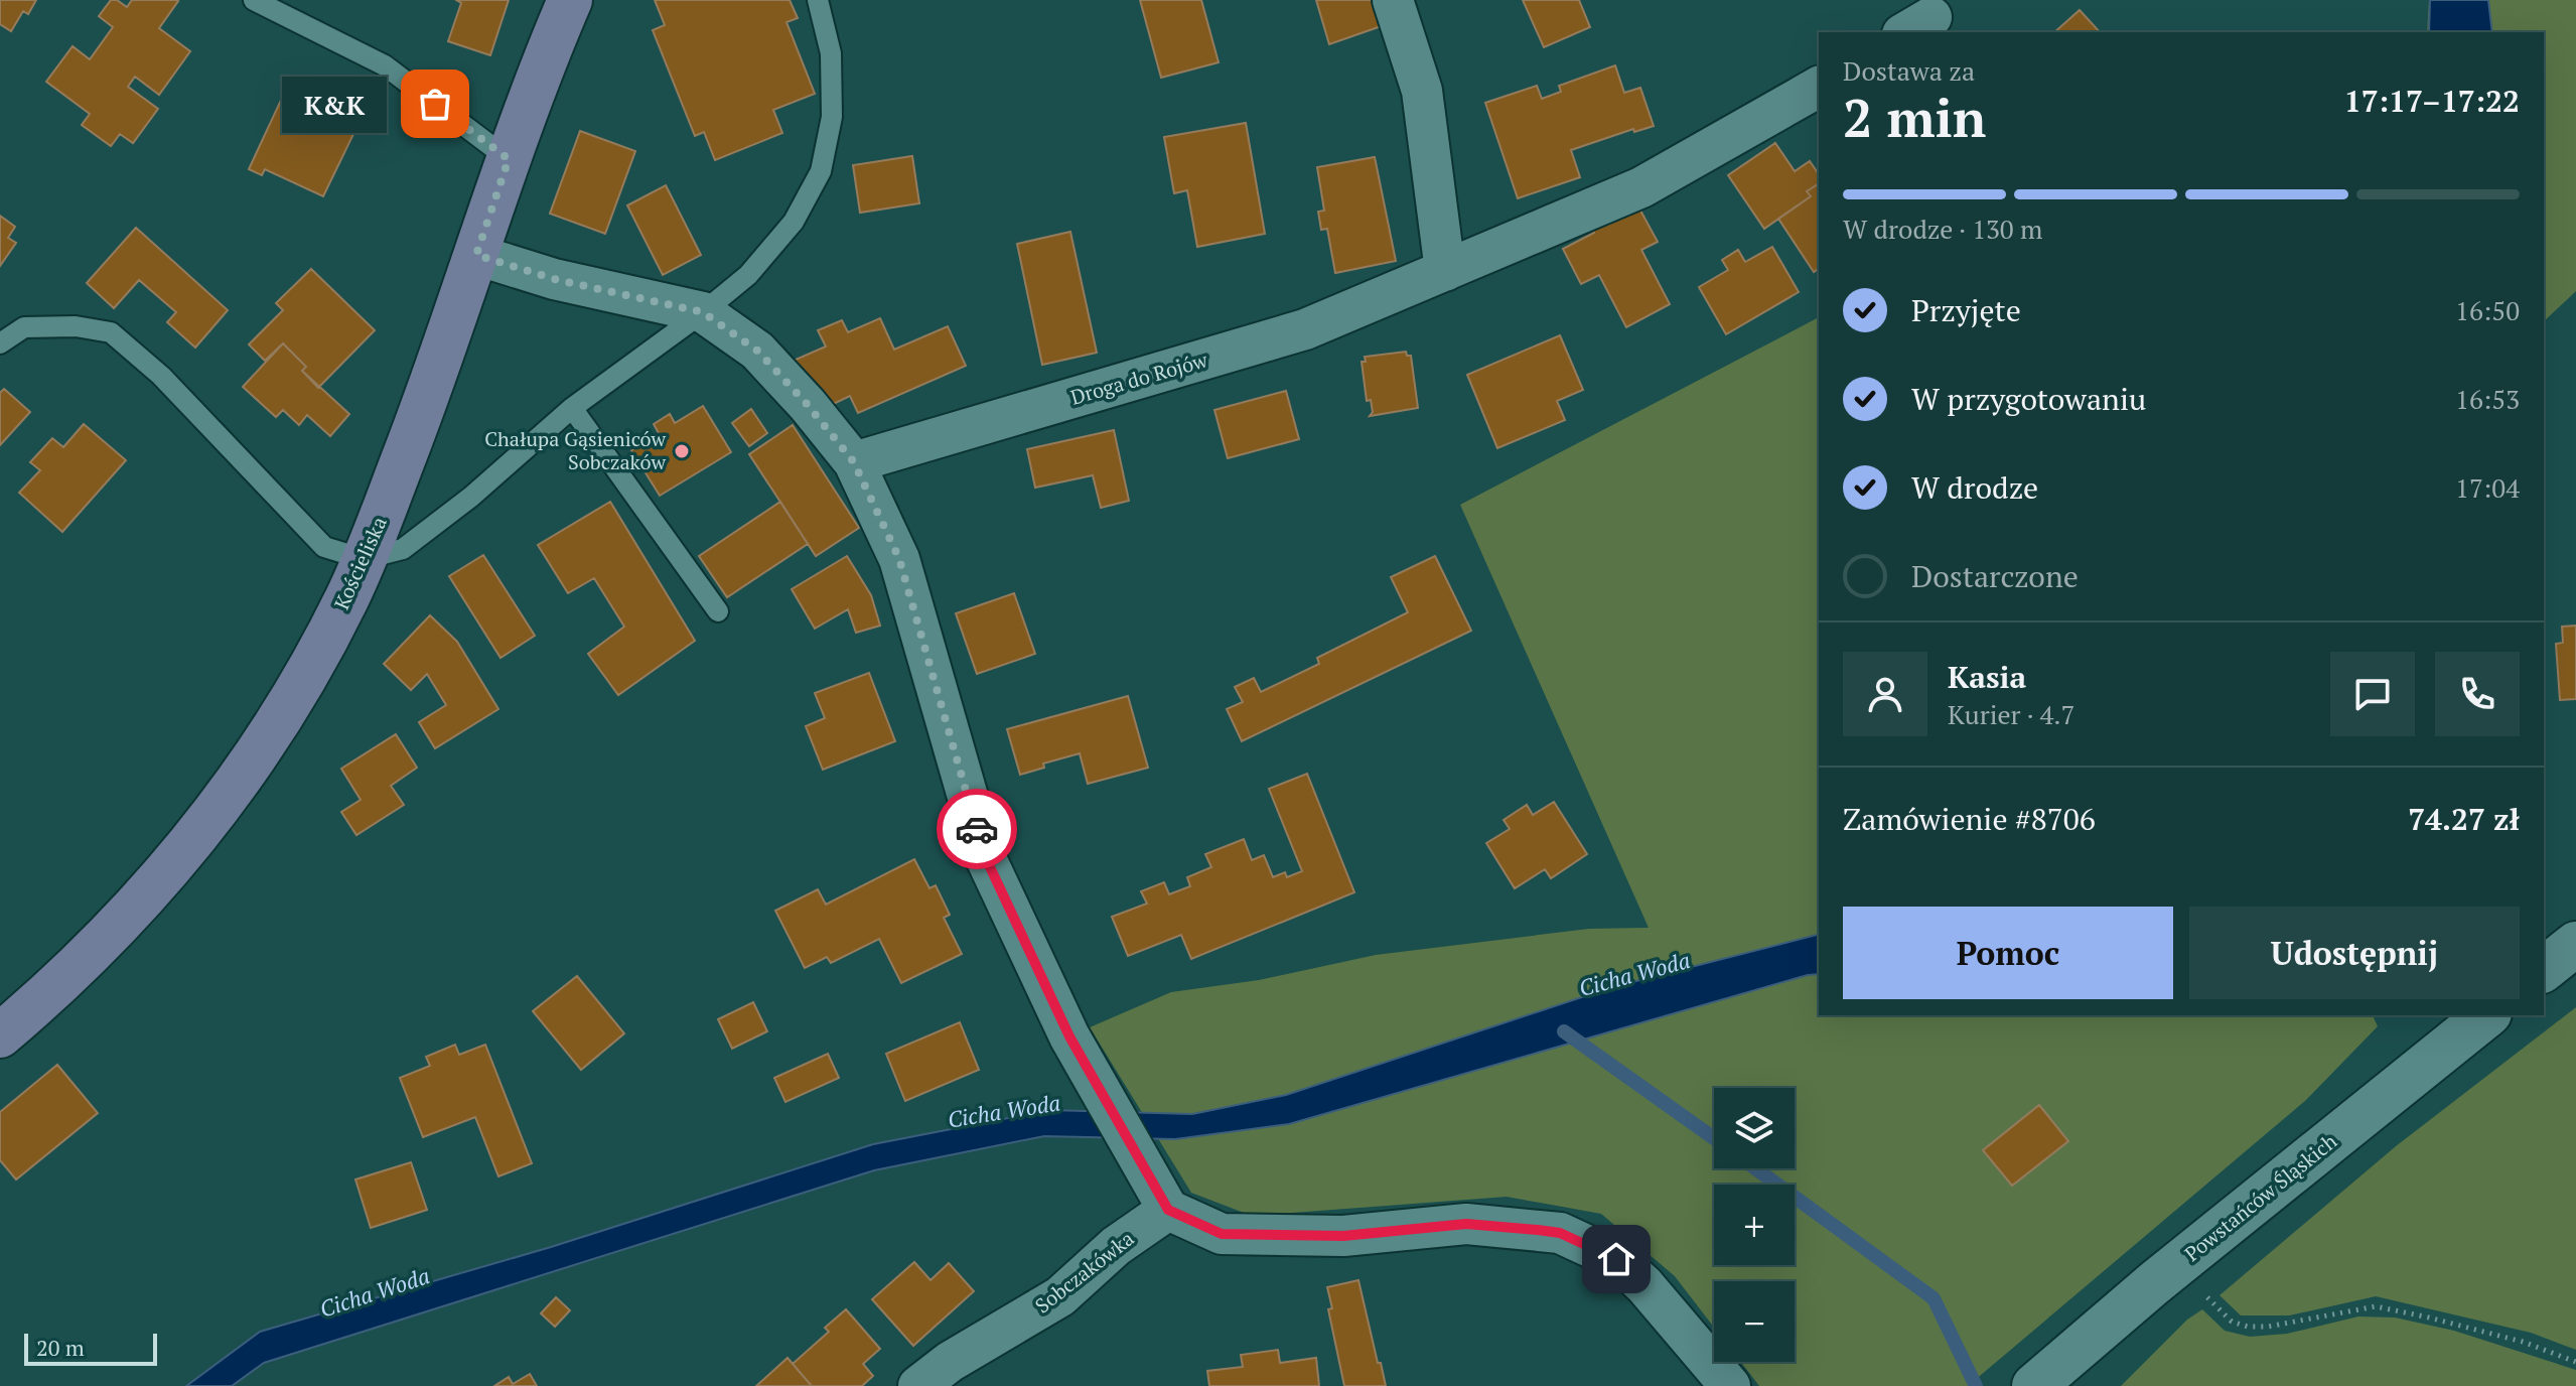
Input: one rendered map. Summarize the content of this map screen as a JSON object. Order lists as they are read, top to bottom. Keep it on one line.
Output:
{"streets":{"main road":["Kościeliska"],"street":["Droga do Rojów","Powstańców Śląskich","Sobczakówka"]},"water":["Cicha Woda"],"places":["K&K","Chałupa Gąsieniców Sobczaków"],"scale_bar":"20 m","page":{"heading":["2 min","Dostawa za","17:17–17:22"],"panel":["Kasia","Kurier · 4.7","Zamówienie #8706","74.27 zł"],"bubble":"K&K","bar":"W drodze · 130 m","list":[["Przyjęte","16:50"],["W przygotowaniu","16:53"],["W drodze","17:04"],"Dostarczone"],"buttons":["Pomoc","Udostępnij"],"map_buttons":["+","−"],"scale":"20 m"}}
